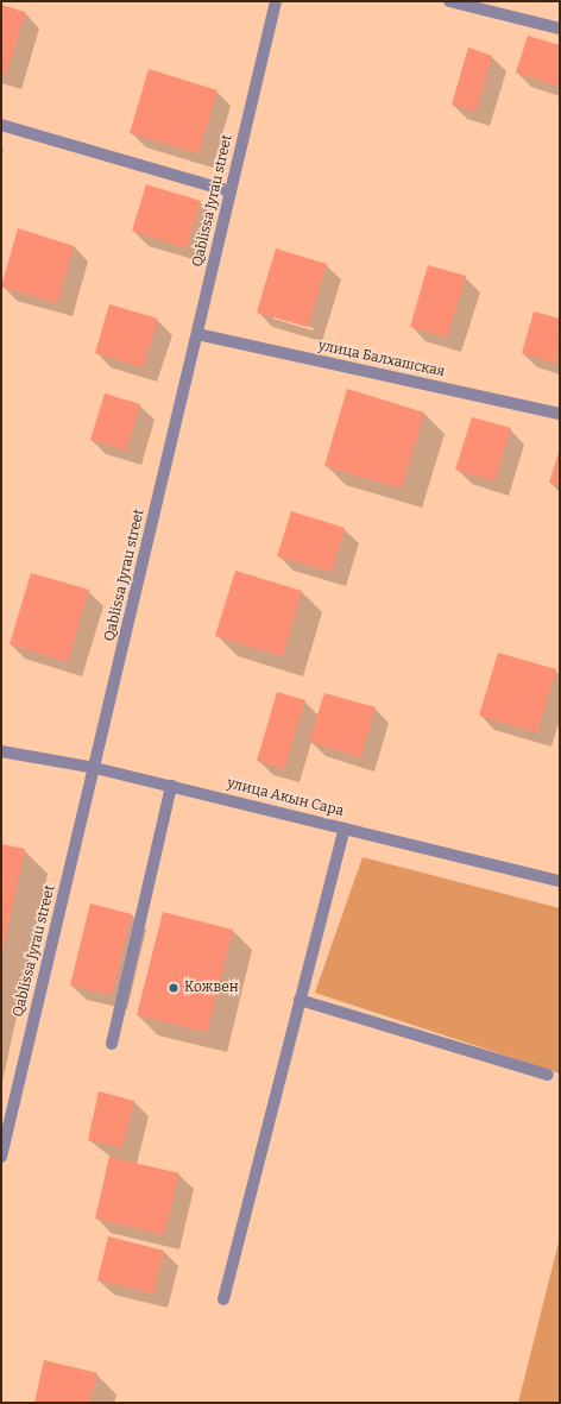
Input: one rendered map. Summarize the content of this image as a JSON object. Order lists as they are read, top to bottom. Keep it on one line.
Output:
{"streets":{"street":["Qablissa Jyrau street","улица Балхашская","улица Акын Сара"]},"crossings":[["Qablissa Jyrau street","улица Балхашская"],["Qablissa Jyrau street","улица Акын Сара"]],"places":["Кожвен"]}
